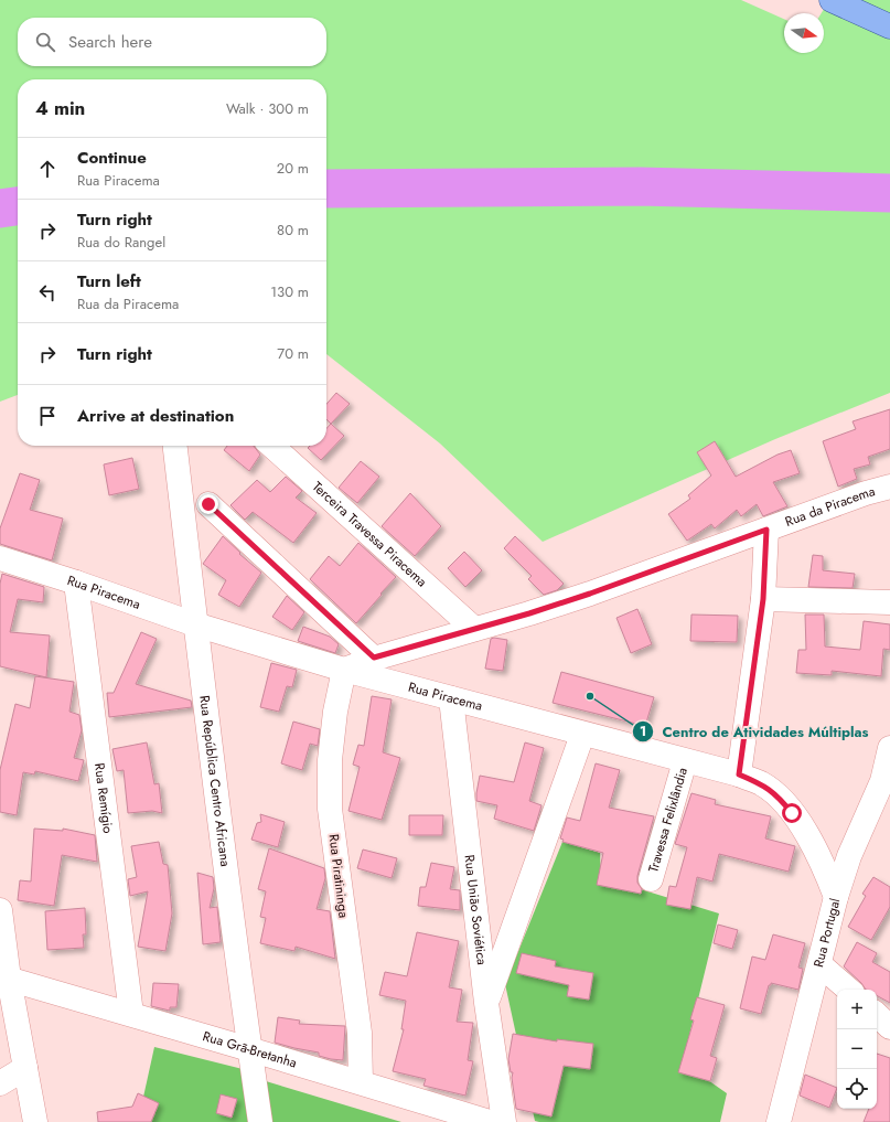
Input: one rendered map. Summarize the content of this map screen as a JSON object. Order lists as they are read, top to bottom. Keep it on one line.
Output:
{"streets":{"street":["Rua da Piracema","Terceira Travessa Piracema","Rua Piracema","Rua República Centro Africana","Rua Remígio","Travessa Felixlândia","Rua Piratininga","Rua União Soviética","Rua Portugal","Rua Grã-Bretanha"]},"crossings":[["Rua da Piracema","Terceira Travessa Piracema"],["Rua da Piracema","Rua Piracema"],["Rua da Piracema","Rua Piratininga"],["Rua Piracema","Rua República Centro Africana"],["Rua Piracema","Rua Remígio"],["Rua Piracema","Travessa Felixlândia"],["Rua Piracema","Rua Piratininga"],["Rua Piracema","Rua União Soviética"],["Rua Piracema","Rua Portugal"],["Rua República Centro Africana","Rua Grã-Bretanha"],["Rua Remígio","Rua Grã-Bretanha"],["Rua Piratininga","Rua Grã-Bretanha"]],"places":["Centro de Atividades Múltiplas"],"north":"right","page":{"search":"Search here","heading":["4 min","Walk · 300 m"],"list":[["Continue","Rua Piracema","20 m"],["Turn right","Rua do Rangel","80 m"],["Turn left","Rua da Piracema","130 m"],["Turn right","70 m"],"Arrive at destination"],"map_buttons":["+","−"]}}
